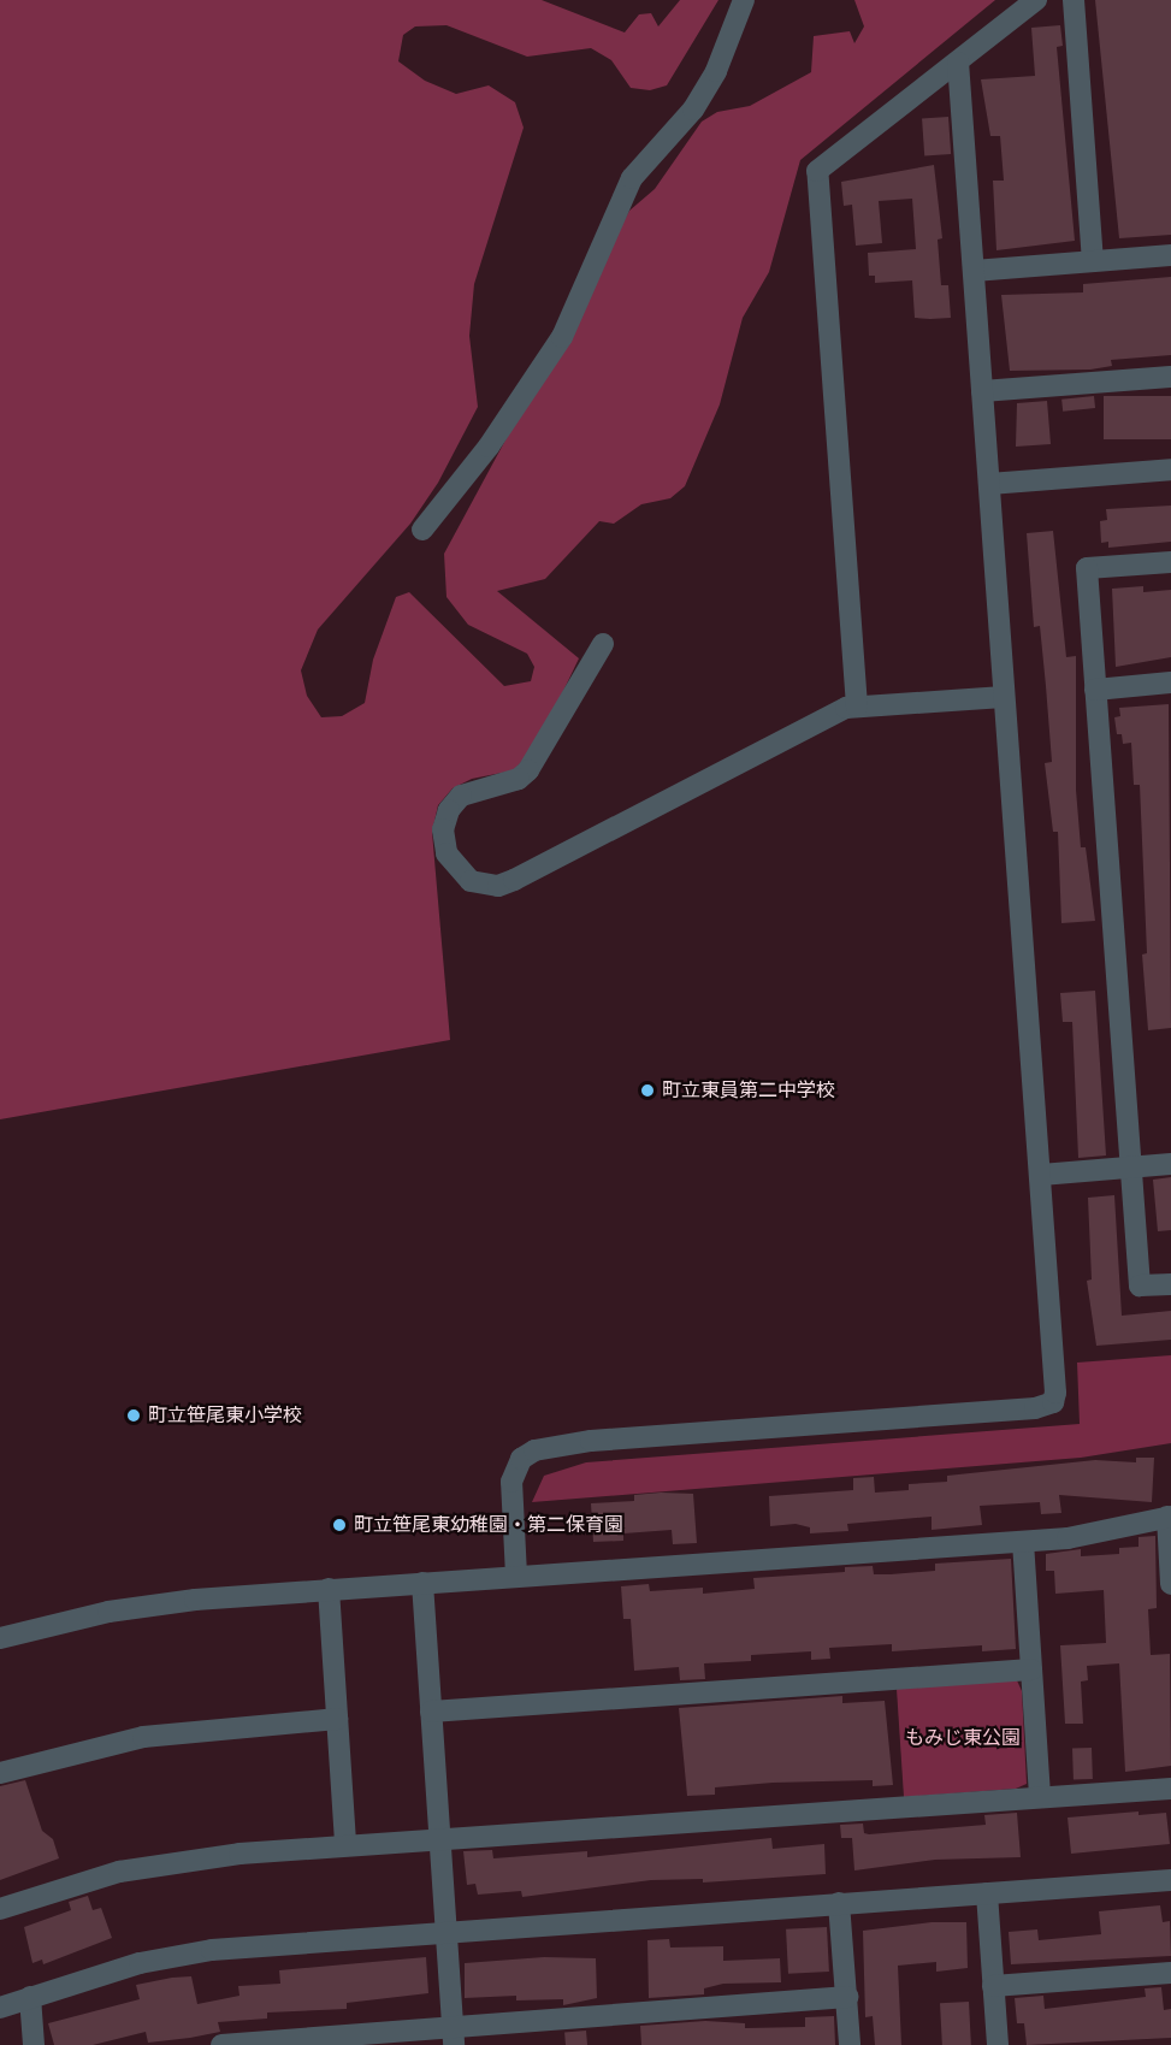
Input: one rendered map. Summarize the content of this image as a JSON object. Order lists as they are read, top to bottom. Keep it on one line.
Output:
{"parks":["もみじ東公園"],"places":["町立東員第二中学校","町立笹尾東小学校","町立笹尾東幼稚園・第二保育園"]}
